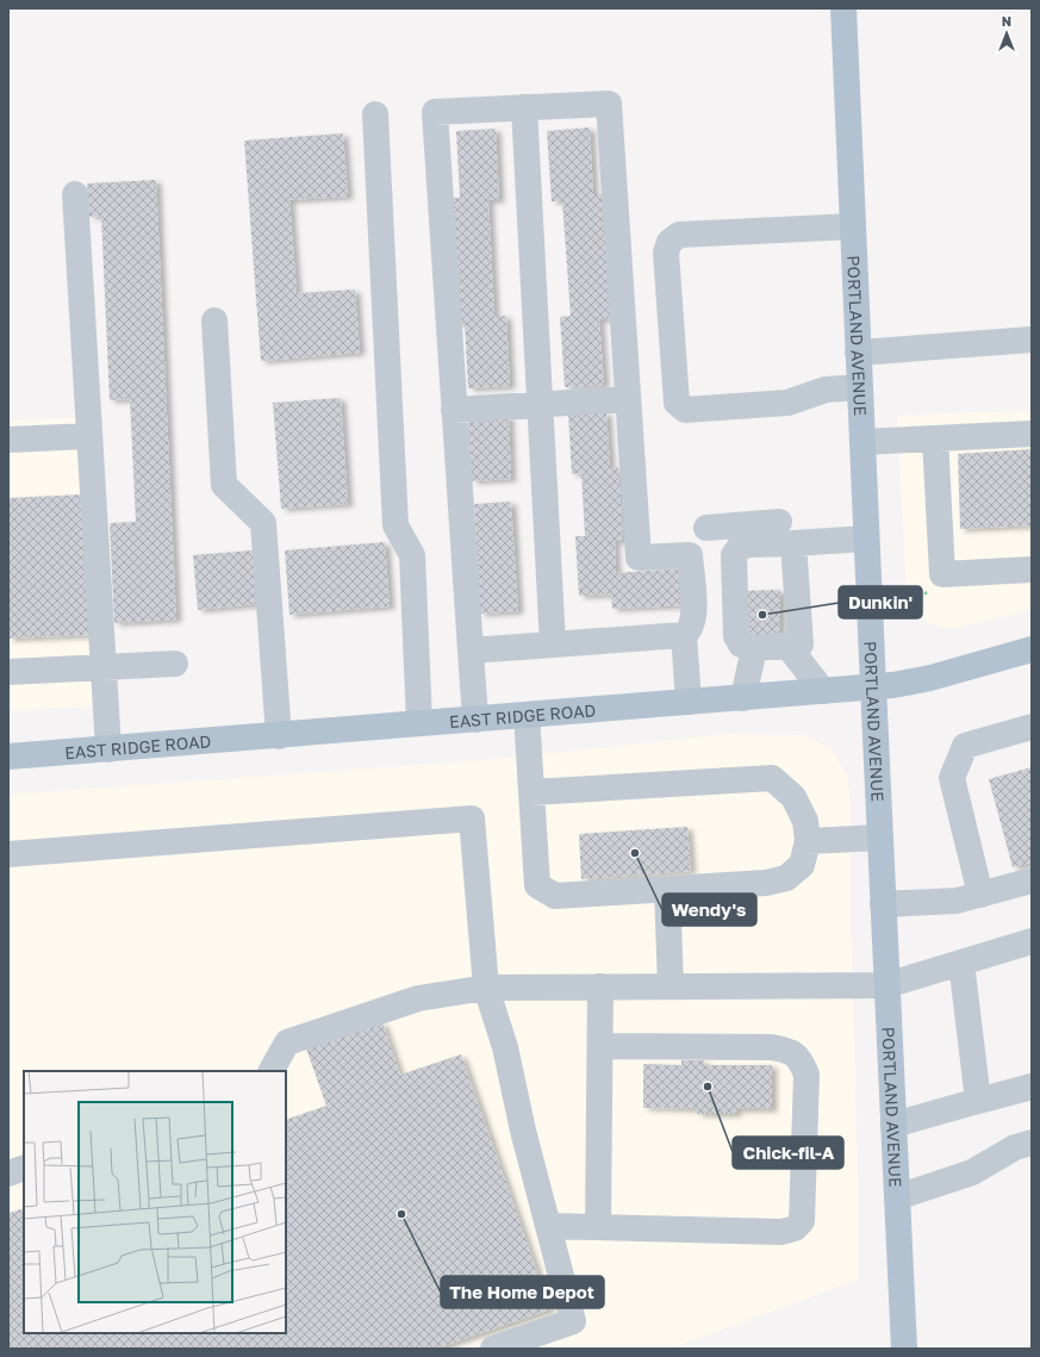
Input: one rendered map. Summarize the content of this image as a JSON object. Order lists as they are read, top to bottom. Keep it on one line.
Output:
{"streets":{"main road":["PORTLAND AVENUE","EAST RIDGE ROAD"]},"crossings":[["PORTLAND AVENUE","EAST RIDGE ROAD"]],"places":["Dunkin'","Wendy's","Chick-fil-A","The Home Depot"],"north":"top"}
